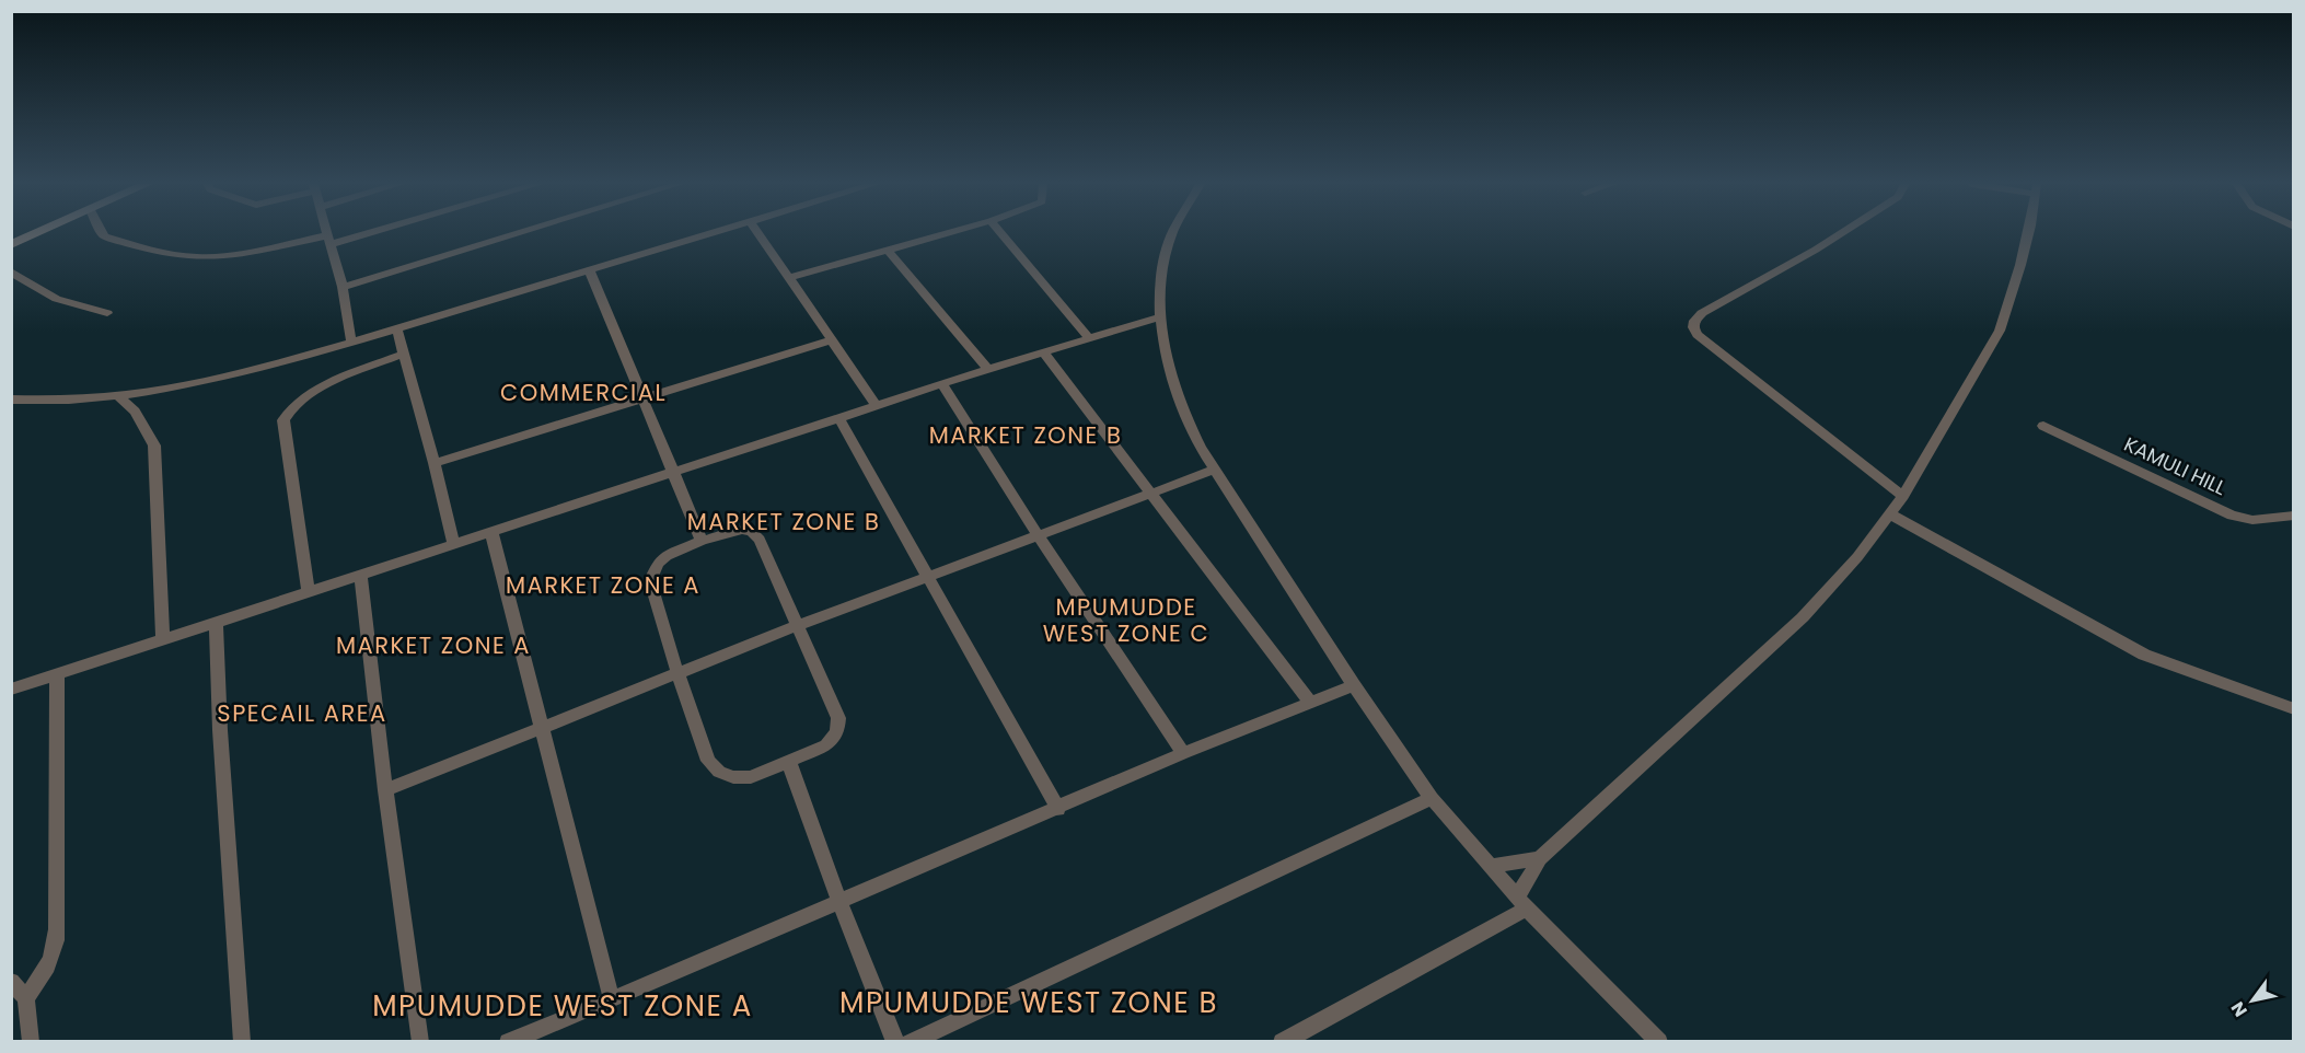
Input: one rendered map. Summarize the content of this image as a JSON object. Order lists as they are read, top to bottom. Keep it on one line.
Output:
{"streets":{"street":["KAMULI HILL"]},"districts":["COMMERCIAL","MARKET ZONE B","MARKET ZONE B","MARKET ZONE A","MPUMUDDE WEST ZONE C","MARKET ZONE A","SPECAIL AREA","MPUMUDDE WEST ZONE B","MPUMUDDE WEST ZONE A"],"north":"bottom left"}
